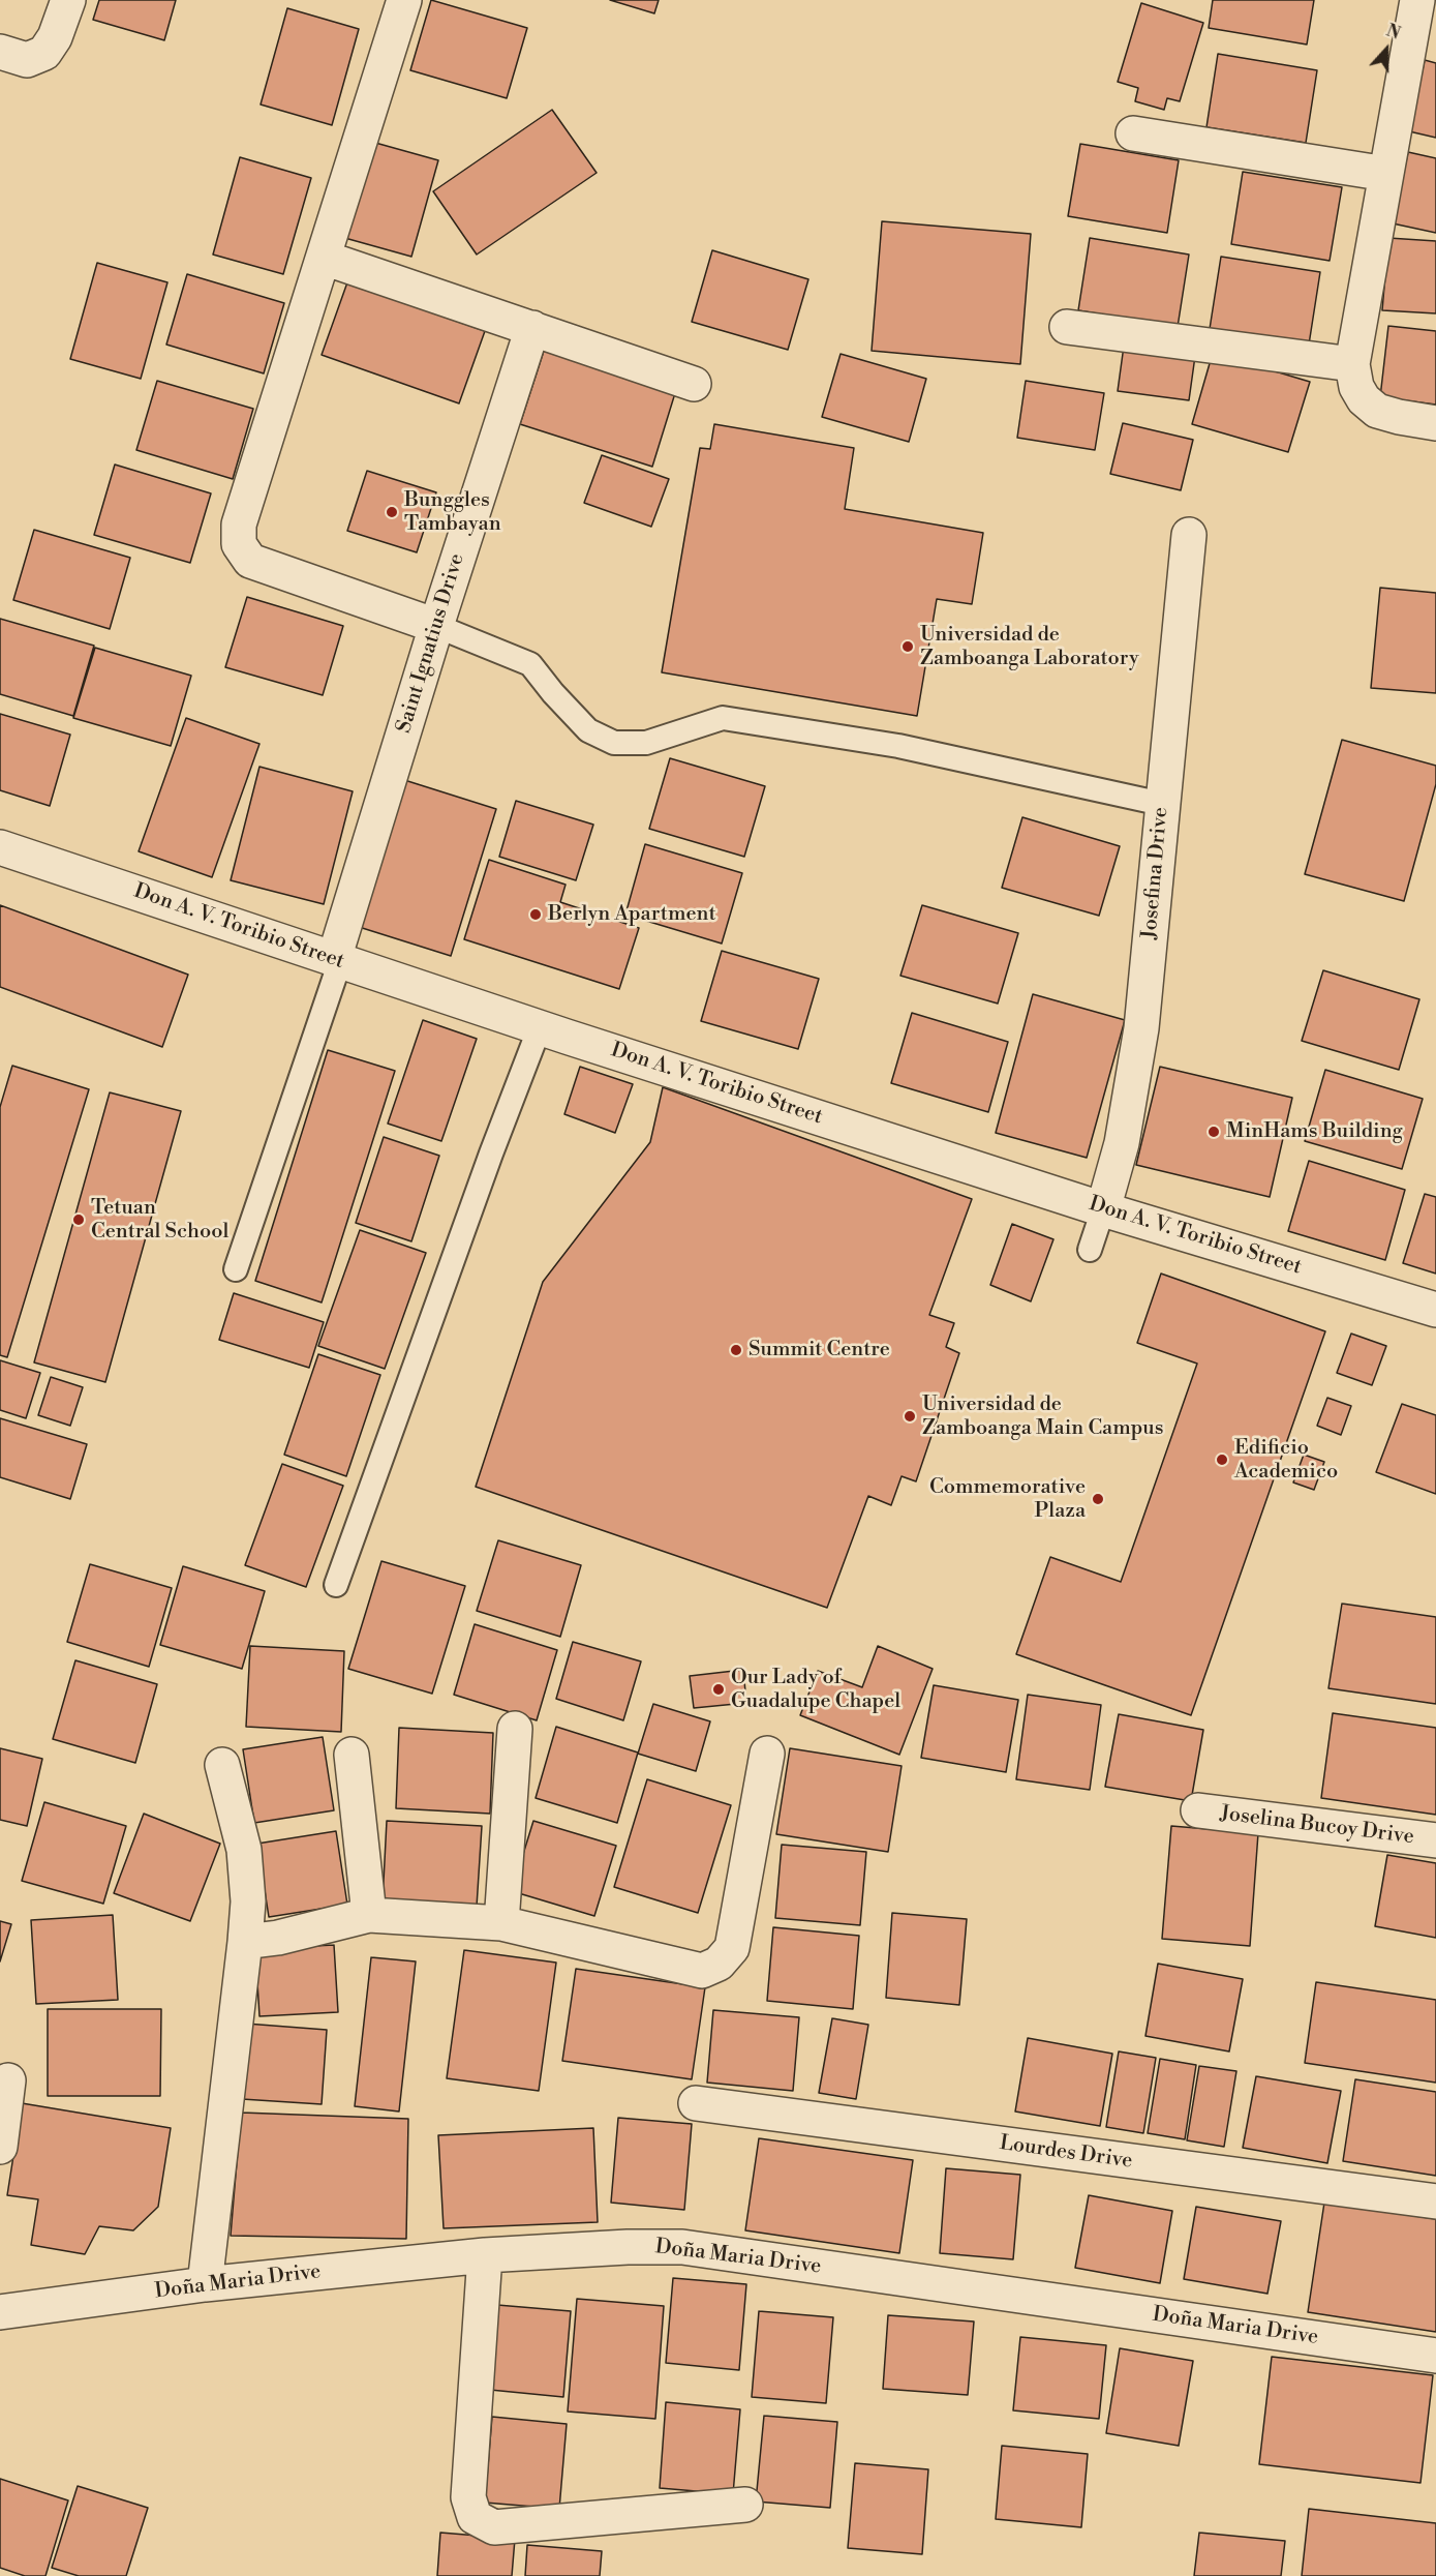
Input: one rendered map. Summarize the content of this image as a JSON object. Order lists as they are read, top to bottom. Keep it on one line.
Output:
{"streets":{"street":["Saint Ignatius Drive","Josefina Drive","Don A. V. Toribio Street","Joselina Bucoy Drive","Lourdes Drive","Doña Maria Drive"]},"crossings":[["Saint Ignatius Drive","Don A. V. Toribio Street"],["Josefina Drive","Don A. V. Toribio Street"]],"places":["Bunggles Tambayan","Universidad de Zamboanga Laboratory","Berlyn Apartment","MinHams Building","Tetuan Central School","Summit Centre","Universidad de Zamboanga Main Campus","Edificio Academico","Commemorative Plaza","Our Lady of Guadalupe Chapel"],"north":"top"}
